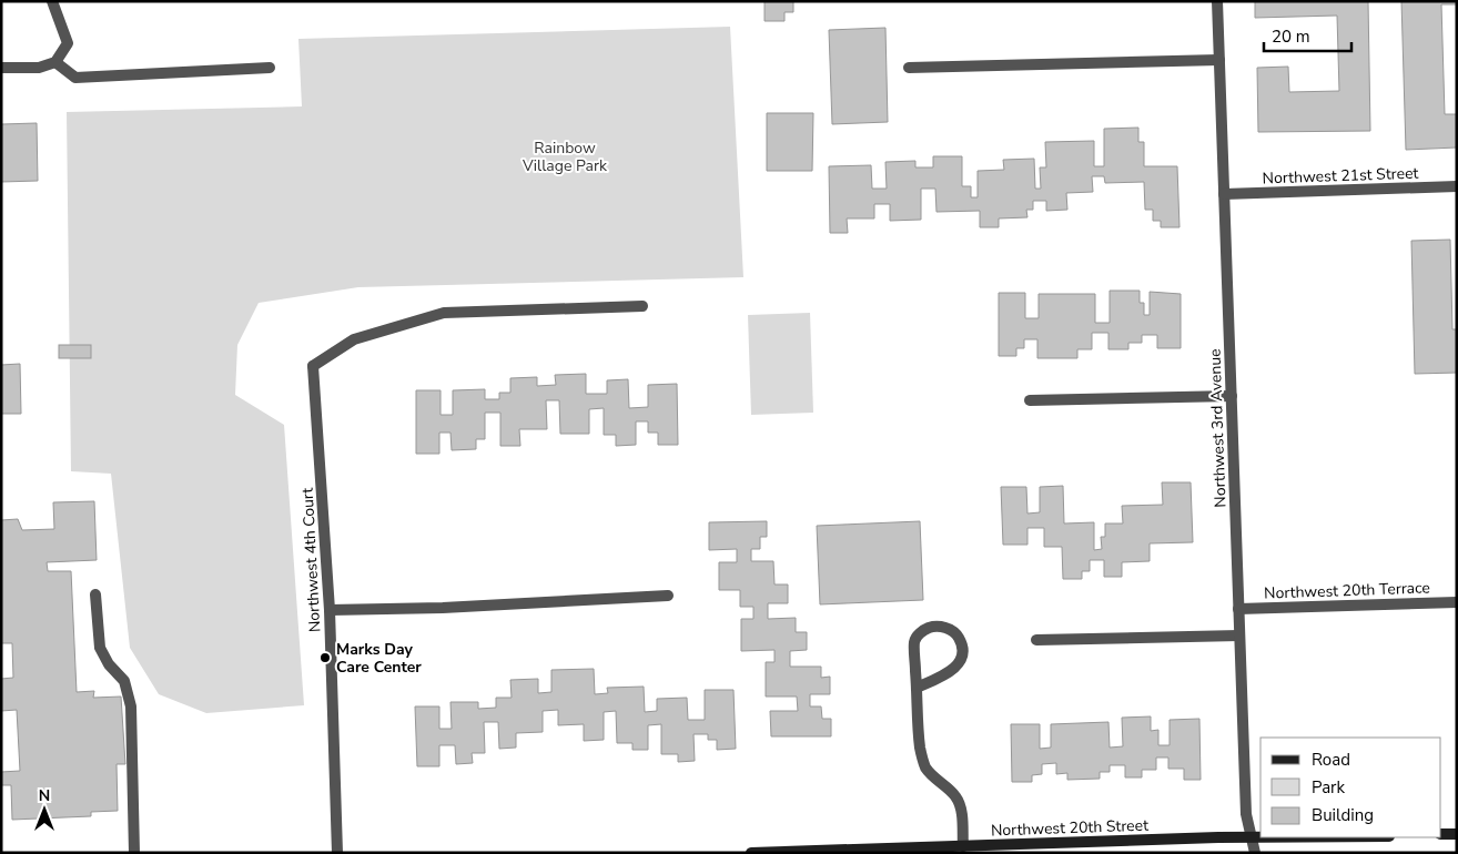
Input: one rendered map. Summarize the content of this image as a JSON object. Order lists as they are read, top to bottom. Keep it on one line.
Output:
{"streets":{"main road":["Northwest 20th Street"],"street":["Northwest 21st Street","Northwest 3rd Avenue","Northwest 4th Court","Northwest 20th Terrace"]},"crossings":[["Northwest 21st Street","Northwest 3rd Avenue"],["Northwest 3rd Avenue","Northwest 20th Terrace"],["Northwest 3rd Avenue","Northwest 20th Street"]],"parks":["Rainbow Village Park"],"places":["Marks Day Care Center"],"legend":["Road","Park","Building"],"scale_bar":"20 m","north":"top"}
